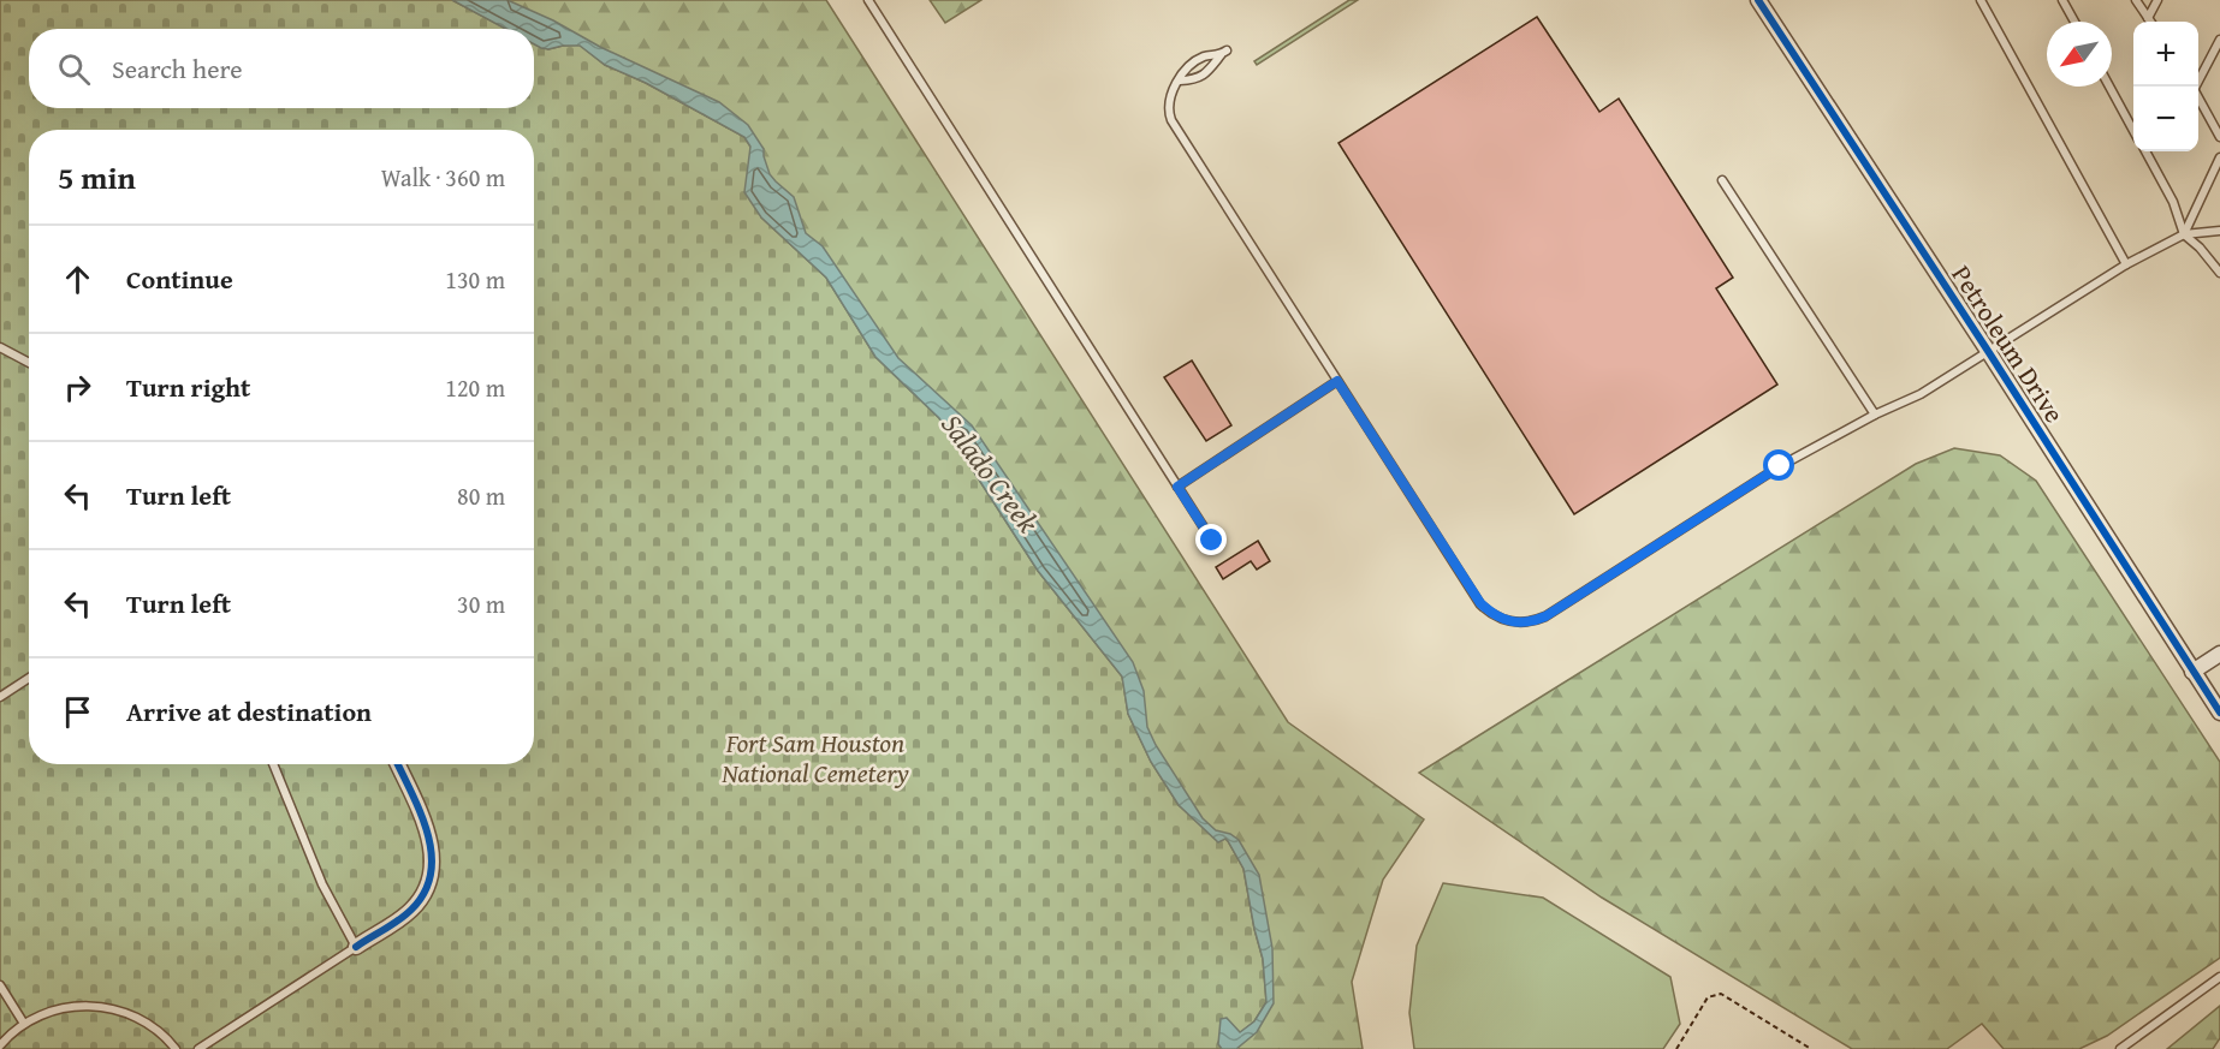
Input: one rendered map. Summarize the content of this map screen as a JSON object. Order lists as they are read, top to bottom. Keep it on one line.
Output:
{"streets":{"street":["Petroleum Drive"]},"water":["Salado Creek"],"parks":["Fort Sam Houston National Cemetery"],"north":"bottom left","page":{"map_buttons":["+","−"],"search":"Search here","heading":["5 min","Walk · 360 m"],"list":[["Continue","130 m"],["Turn right","120 m"],["Turn left","80 m"],["Turn left","30 m"],"Arrive at destination"]}}
